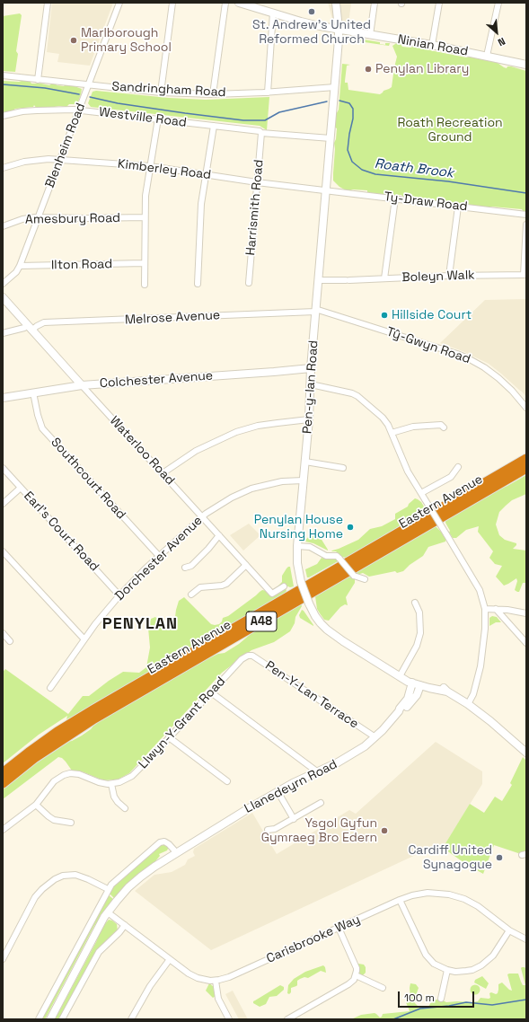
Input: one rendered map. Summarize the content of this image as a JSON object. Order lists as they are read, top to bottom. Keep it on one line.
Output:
{"streets":{"highway":["Eastern Avenue","A48"],"street":["Ninian Road","Sandringham Road","Westville Road","Blenheim Road","Kimberley Road","Ty-Draw Road","Harrismith Road","Amesbury Road","Ilton Road","Boleyn Walk","Melrose Avenue","Tŷ-Gwyn Road","Colchester Avenue","Pen-y-lan Road","Waterloo Road","Southcourt Road","Earl's Court Road","Dorchester Avenue","Pen-Y-Lan Terrace","Llwyn-Y-Grant Road","Llanedeyrn Road","Carisbrooke Way"]},"crossings":[["Ninian Road","Pen-y-lan Road"],["Sandringham Road","Blenheim Road"],["Sandringham Road","Pen-y-lan Road"],["Westville Road","Blenheim Road"],["Westville Road","Harrismith Road"],["Westville Road","Pen-y-lan Road"],["Blenheim Road","Kimberley Road"],["Blenheim Road","Amesbury Road"],["Blenheim Road","Ilton Road"],["Kimberley Road","Ty-Draw Road"],["Kimberley Road","Harrismith Road"],["Kimberley Road","Pen-y-lan Road"],["Ty-Draw Road","Pen-y-lan Road"],["Boleyn Walk","Pen-y-lan Road"],["Melrose Avenue","Tŷ-Gwyn Road"],["Melrose Avenue","Pen-y-lan Road"],["Melrose Avenue","Waterloo Road"],["Tŷ-Gwyn Road","Pen-y-lan Road"],["Colchester Avenue","Pen-y-lan Road"],["Colchester Avenue","Waterloo Road"],["Colchester Avenue","Southcourt Road"],["Pen-y-lan Road","Dorchester Avenue"],["Pen-y-lan Road","Llanedeyrn Road"],["Waterloo Road","Dorchester Avenue"],["Southcourt Road","Dorchester Avenue"],["Earl's Court Road","Dorchester Avenue"],["Pen-Y-Lan Terrace","Llwyn-Y-Grant Road"],["Pen-Y-Lan Terrace","Llanedeyrn Road"],["Llanedeyrn Road","Carisbrooke Way"]],"districts":["PENYLAN"],"water":["Roath Brook"],"parks":["Roath Recreation Ground"],"places":["St. Andrew's United Reformed Church","Marlborough Primary School","Penylan Library","Hillside Court","Penylan House Nursing Home","Ysgol Gyfun Gymraeg Bro Edern","Cardiff United Synagogue"],"scale_bar":"100 m","north":"bottom right"}
